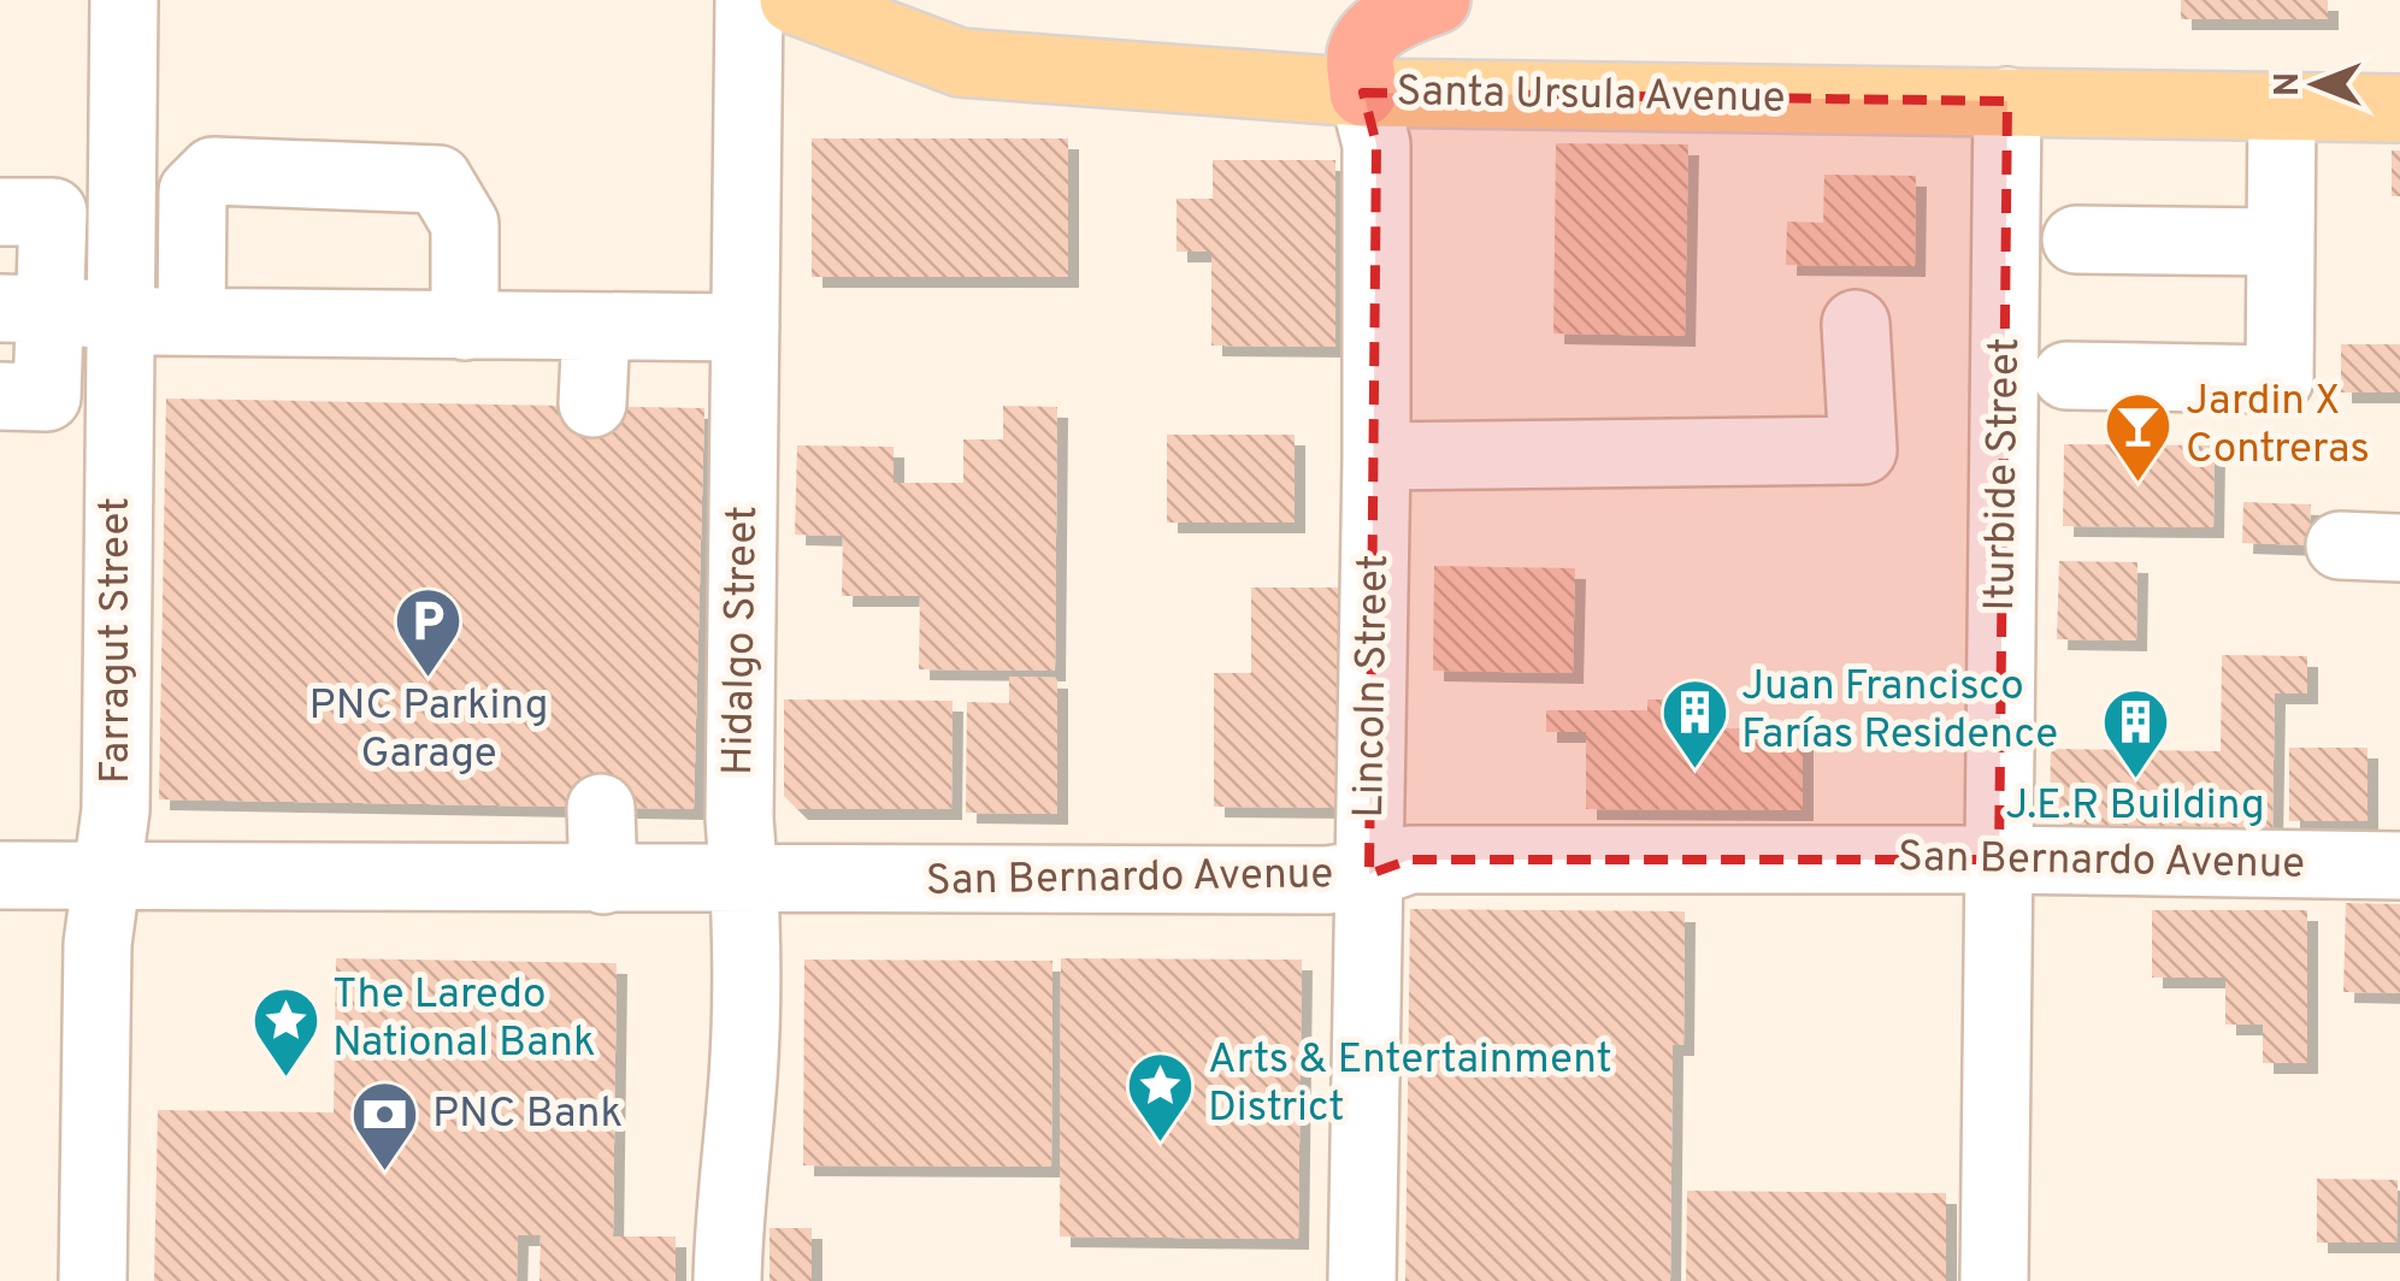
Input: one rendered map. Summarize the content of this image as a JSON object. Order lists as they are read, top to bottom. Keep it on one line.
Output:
{"streets":{"main road":["Santa Ursula Avenue"],"street":["Iturbide Street","Farragut Street","Hidalgo Street","Lincoln Street","San Bernardo Avenue"]},"crossings":[["Santa Ursula Avenue","Iturbide Street"],["Santa Ursula Avenue","Lincoln Street"],["Iturbide Street","San Bernardo Avenue"],["Farragut Street","San Bernardo Avenue"],["Hidalgo Street","San Bernardo Avenue"],["Lincoln Street","San Bernardo Avenue"]],"places":{"bar":["Jardin X Contreras"],"parking":["PNC Parking Garage"],"building":["Juan Francisco Farías Residence","J.E.R Building"],"place":["The Laredo National Bank","Arts & Entertainment District"],"bank":["PNC Bank"]},"north":"left"}
